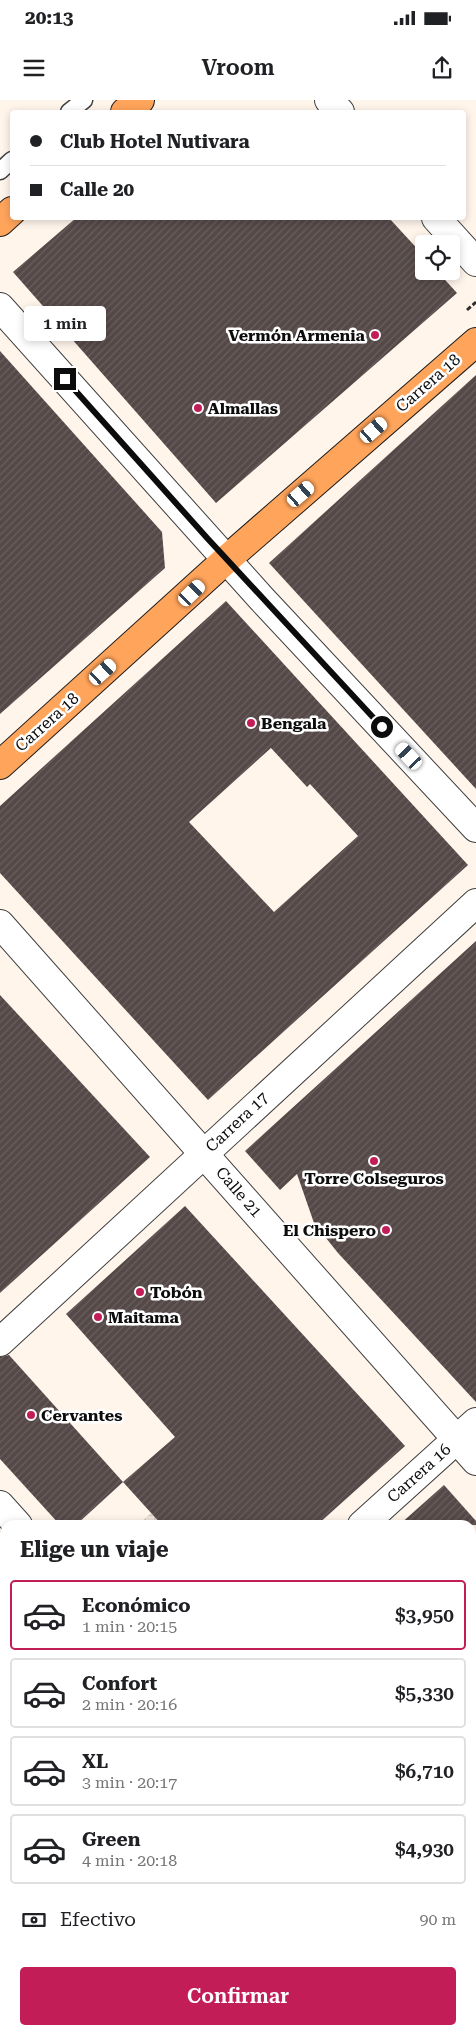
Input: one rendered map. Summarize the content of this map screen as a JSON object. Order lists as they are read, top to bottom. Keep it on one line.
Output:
{"streets":{"main road":["Carrera 18"],"street":["Carrera 17","Calle 21","Carrera 16"]},"crossings":[["Carrera 17","Calle 21"],["Calle 21","Carrera 16"]],"places":["Vermón Armenia","Almallas","Bengala","Torre Colseguros","El Chispero","Tobón","Maitama","Cervantes"],"page":{"status":"20:13","header":"Vroom","banner":["Club Hotel Nutivara","Calle 20"],"bubble":"1 min","heading":"Elige un viaje","list":[{"name":"Económico","note":"1 min · 20:15","value":"$3,950"},{"name":"Confort","note":"2 min · 20:16","value":"$5,330"},{"name":"XL","note":"3 min · 20:17","value":"$6,710"},{"name":"Green","note":"4 min · 20:18","value":"$4,930"}],"pay":["Efectivo","90 m"],"buttons":"Confirmar"}}
